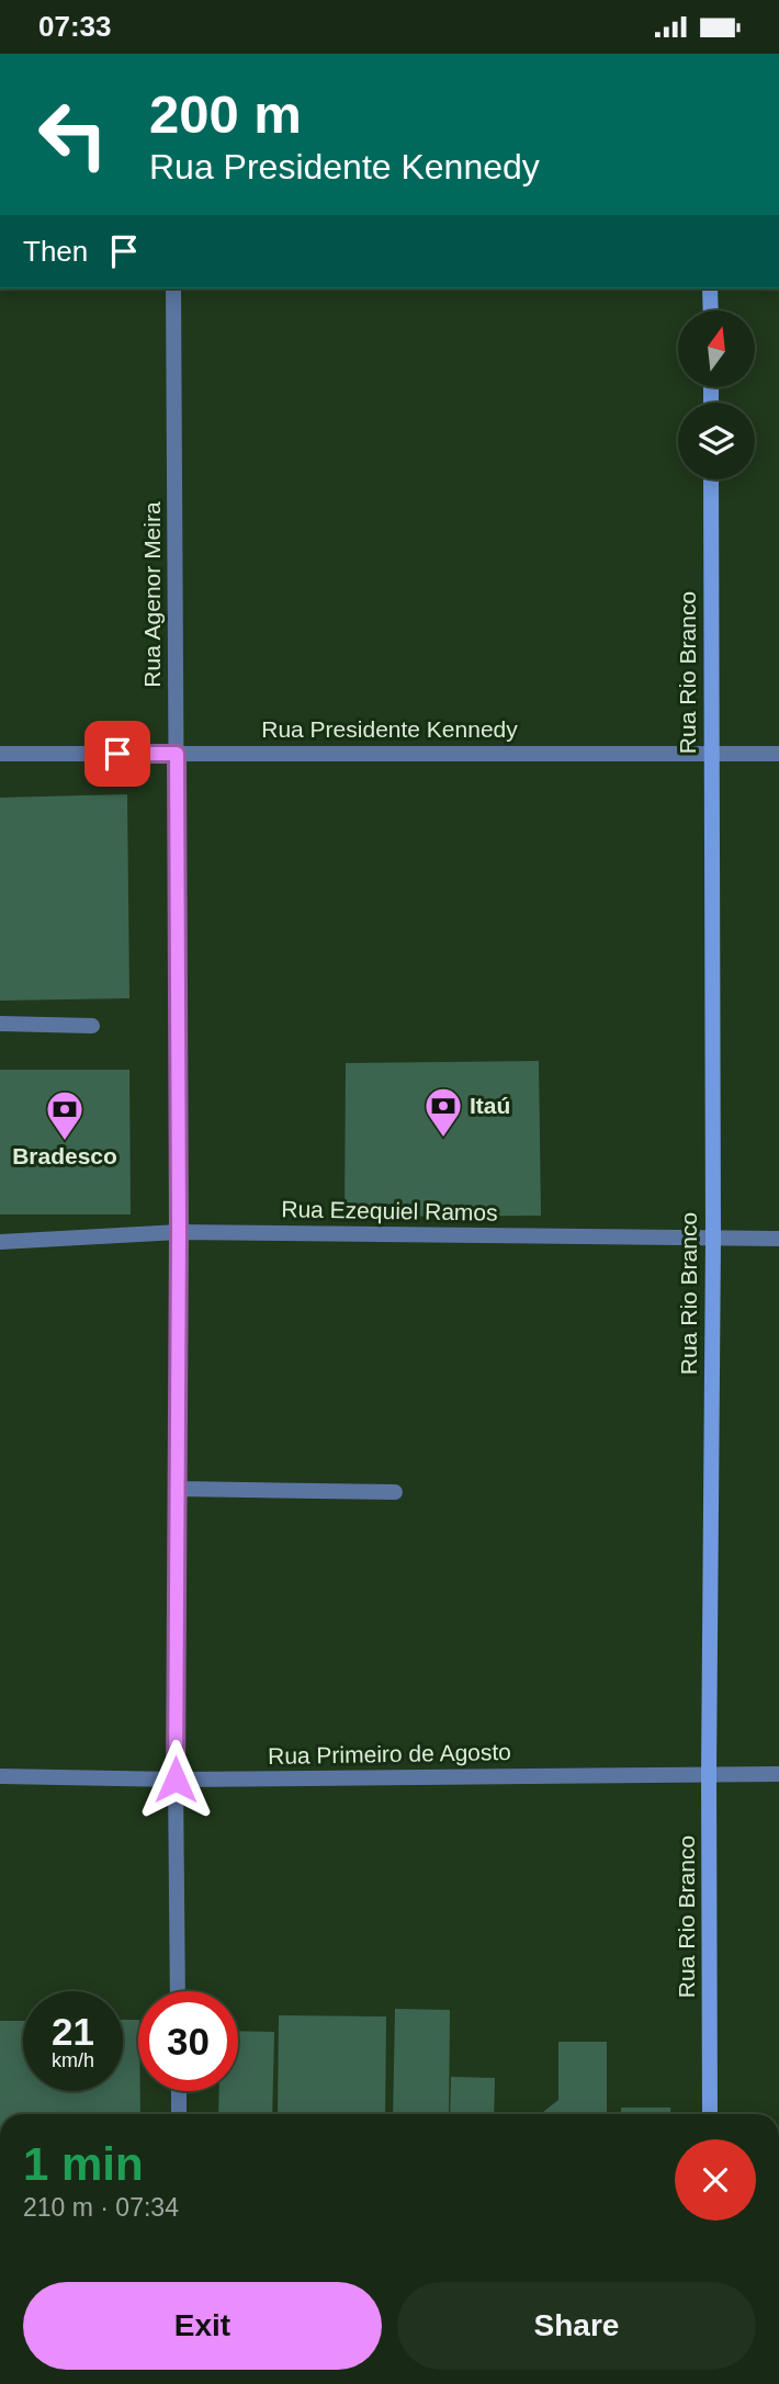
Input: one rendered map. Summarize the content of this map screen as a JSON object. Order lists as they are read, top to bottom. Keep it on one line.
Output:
{"streets":{"street":["Rua Agenor Meira","Rua Rio Branco","Rua Presidente Kennedy","Rua Ezequiel Ramos","Rua Primeiro de Agosto"]},"crossings":[["Rua Agenor Meira","Rua Presidente Kennedy"],["Rua Agenor Meira","Rua Ezequiel Ramos"],["Rua Agenor Meira","Rua Primeiro de Agosto"],["Rua Rio Branco","Rua Presidente Kennedy"],["Rua Rio Branco","Rua Ezequiel Ramos"],["Rua Rio Branco","Rua Primeiro de Agosto"]],"places":{"bank":["Itaú","Bradesco"]},"north":"top","page":{"status":"07:33","turn":["200 m","Rua Presidente Kennedy"],"then":"Then","speed":"21 km/h","limit":"30","heading":["1 min","210 m · 07:34"],"buttons":["Exit","Share"]}}
